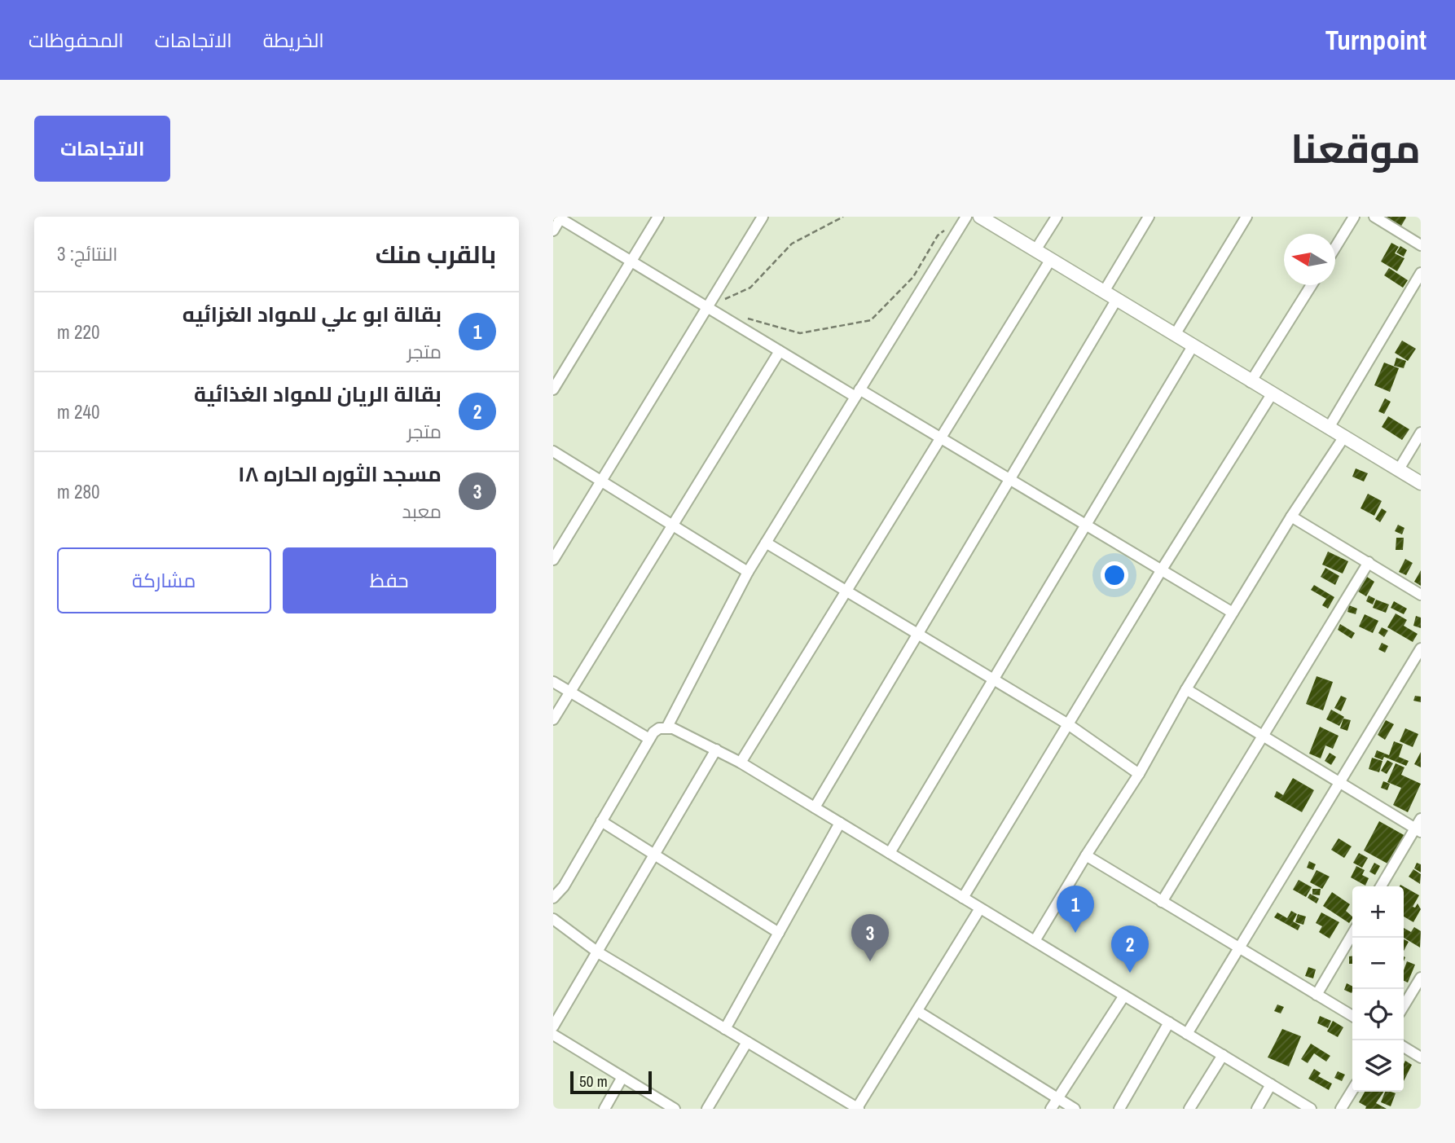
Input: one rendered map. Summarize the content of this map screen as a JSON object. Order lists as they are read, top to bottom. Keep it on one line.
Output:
{"scale_bar":"50 m","north":"left","page":{"header":"Turnpoint","nav":["الخريطة","الاتجاهات","المحفوظات"],"title":"موقعنا","buttons":["الاتجاهات",["حفظ","مشاركة"]],"heading":["بالقرب منك","النتائج: 3"],"list":[{"mark":"1","name":"بقالة ابو علي للمواد الغزائيه","note":"متجر","value":"220 m"},{"mark":"2","name":"بقالة الريان للمواد الغذائية","note":"متجر","value":"240 m"},{"mark":"3","name":"مسجد الثوره الحاره ١٨","note":"معبد","value":"280 m"}],"pins":["1","3","2"],"map_buttons":["+","−"],"scale":"50 m"}}
